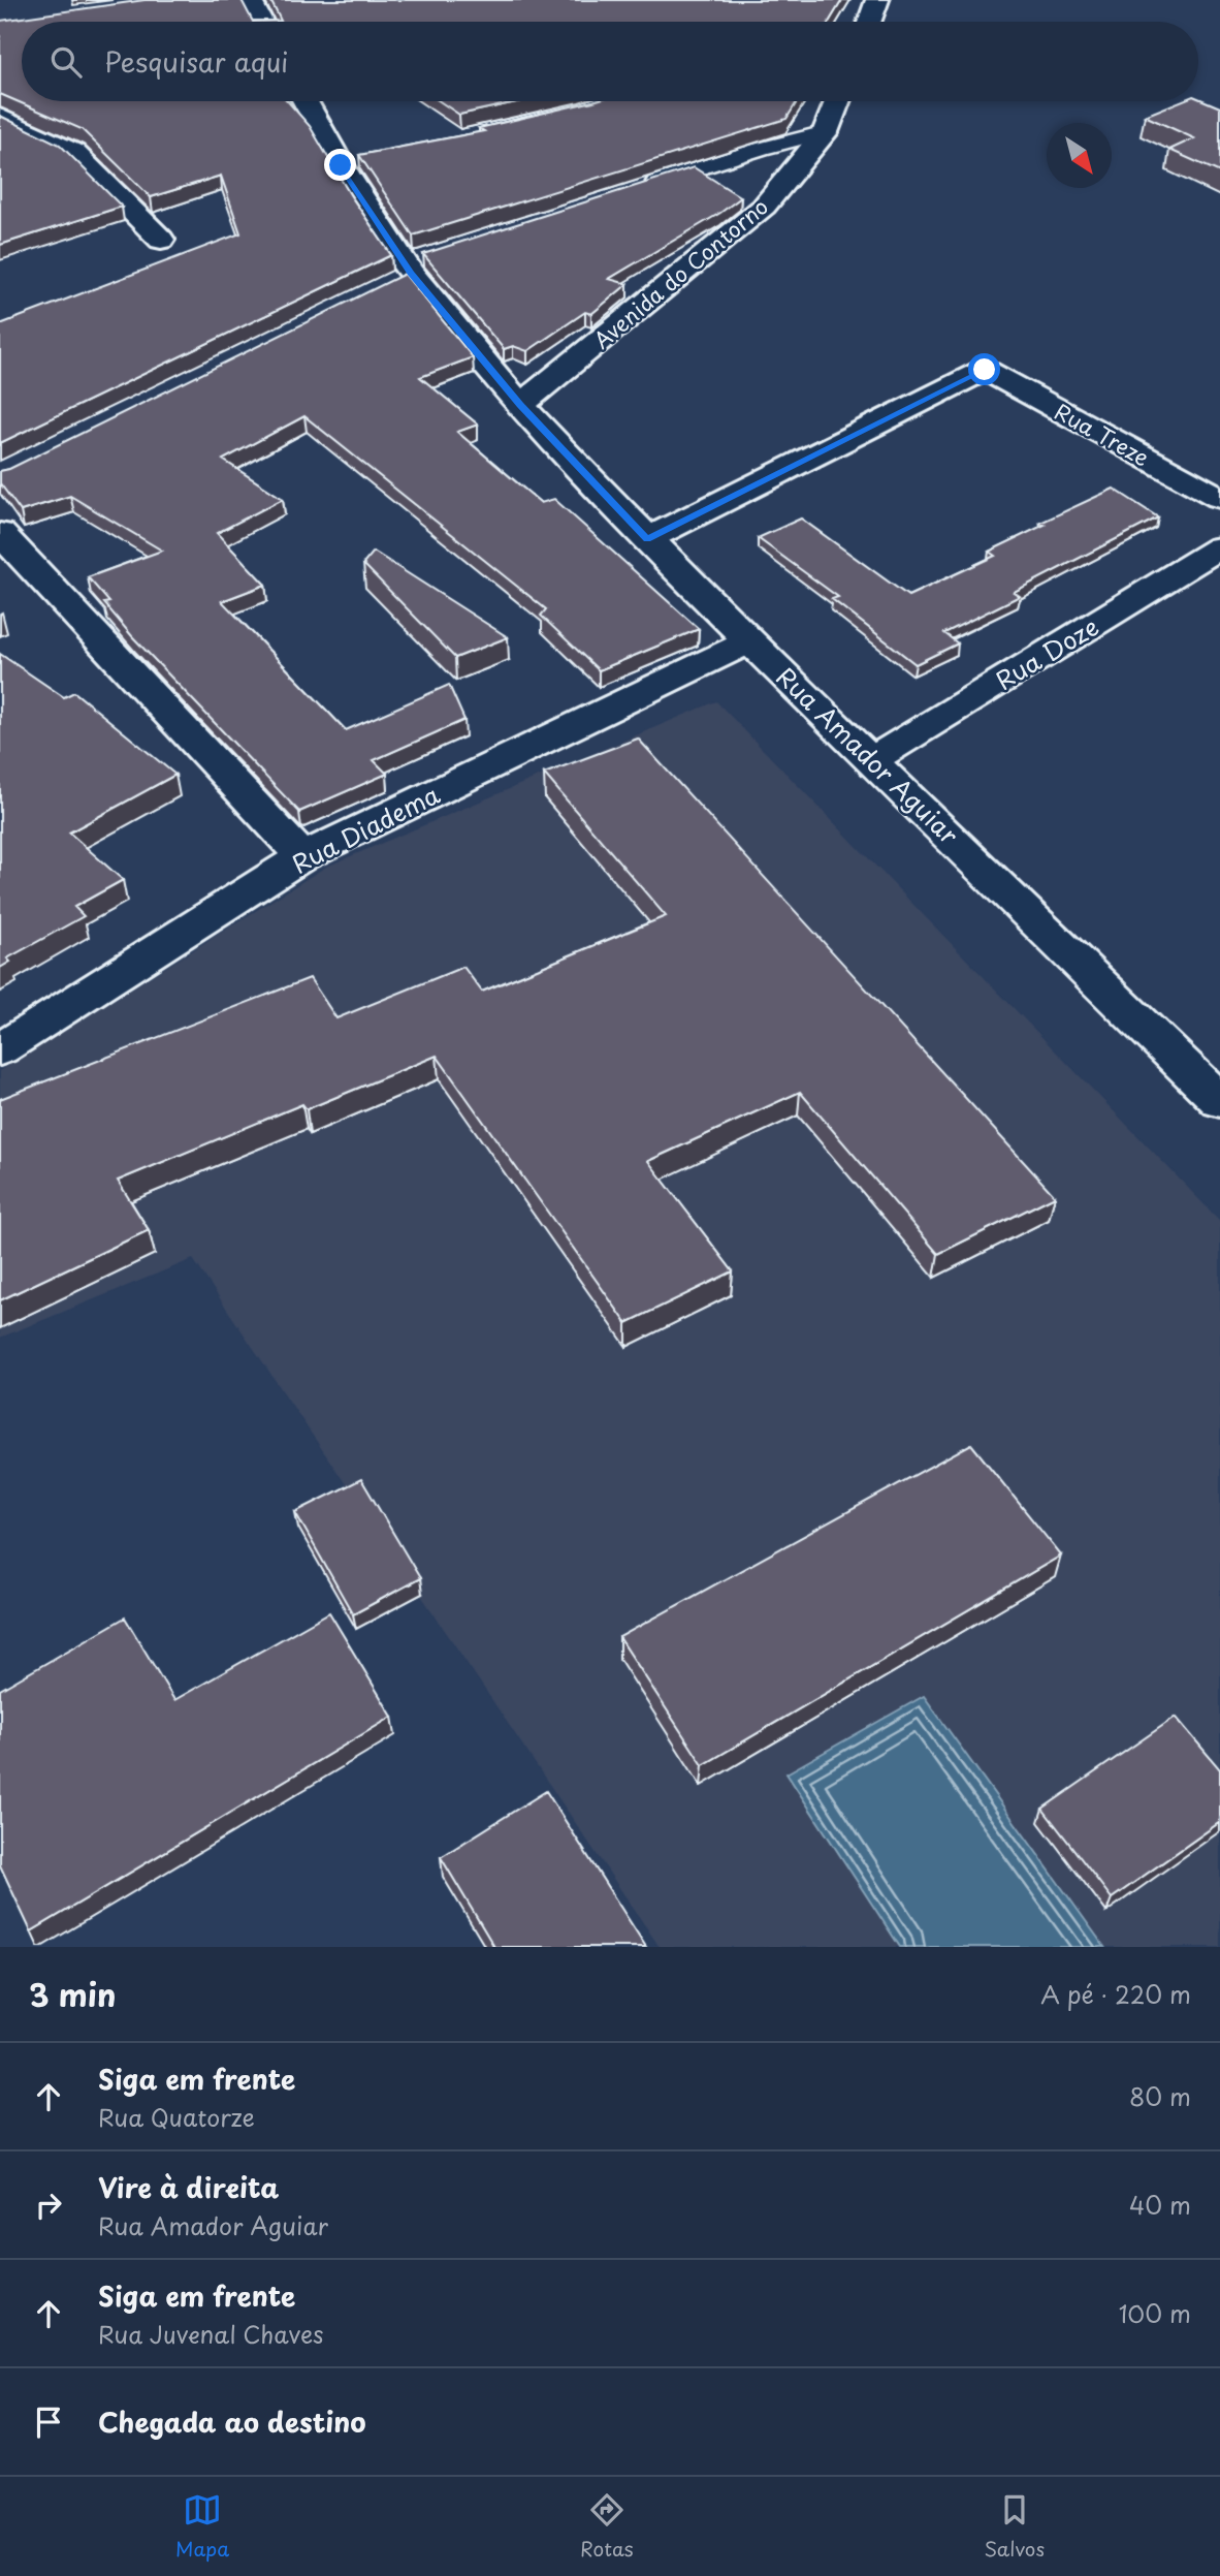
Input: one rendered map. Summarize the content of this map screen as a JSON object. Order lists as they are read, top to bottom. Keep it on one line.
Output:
{"streets":{"street":["Avenida do Contorno","Rua Treze","Rua Doze","Rua Amador Aguiar","Rua Diadema"]},"crossings":[["Avenida do Contorno","Rua Amador Aguiar"],["Rua Treze","Rua Amador Aguiar"],["Rua Doze","Rua Amador Aguiar"],["Rua Amador Aguiar","Rua Diadema"]],"north":"bottom right","page":{"search":"Pesquisar aqui","heading":["3 min","A pé · 220 m"],"list":[["Siga em frente","Rua Quatorze","80 m"],["Vire à direita","Rua Amador Aguiar","40 m"],["Siga em frente","Rua Juvenal Chaves","100 m"],"Chegada ao destino"],"nav":["Mapa","Rotas","Salvos"]}}
